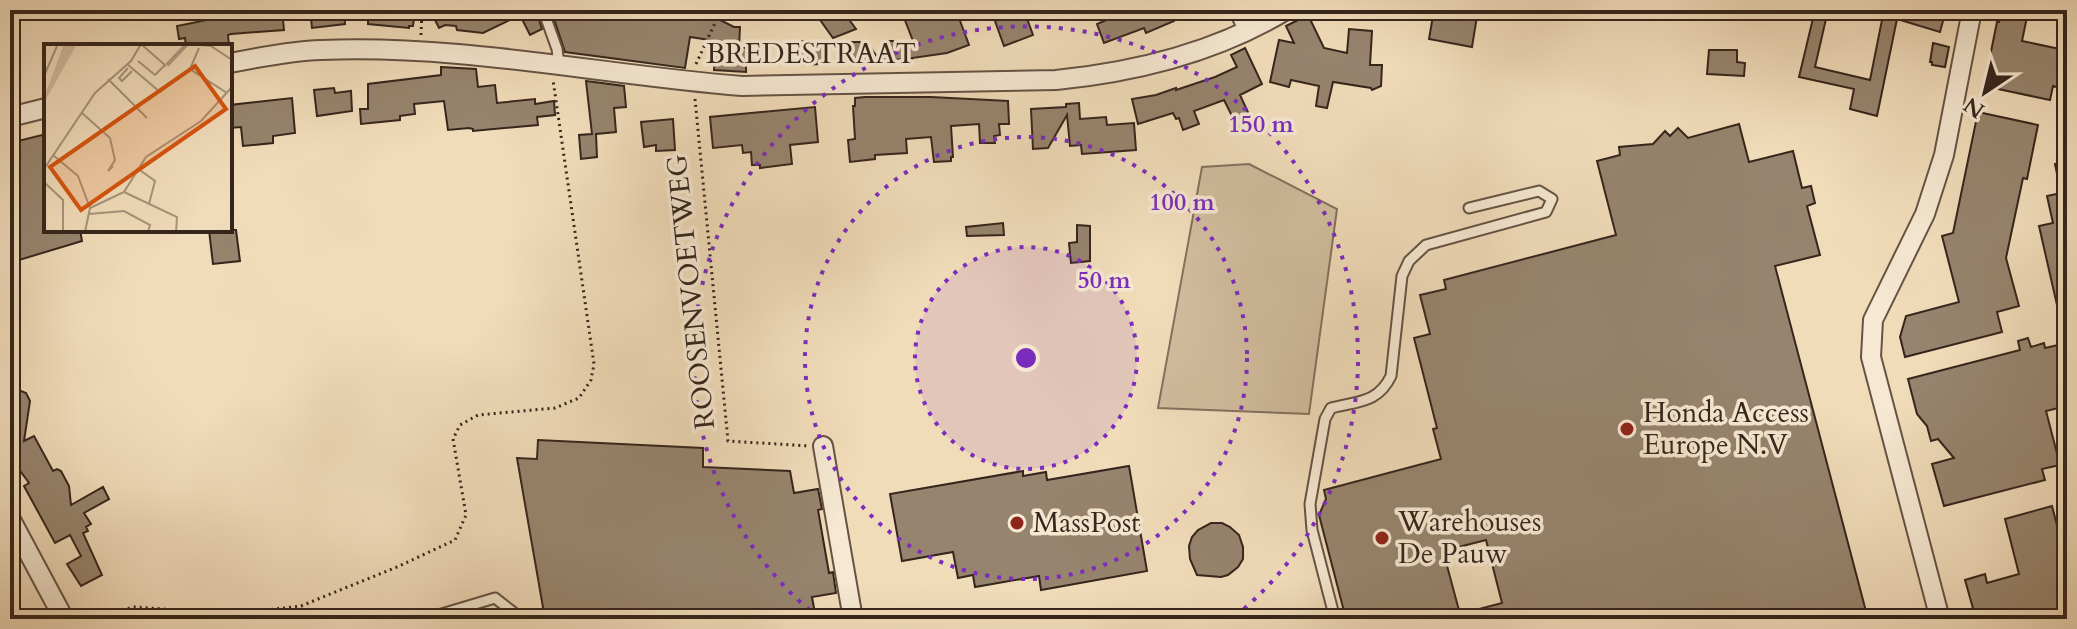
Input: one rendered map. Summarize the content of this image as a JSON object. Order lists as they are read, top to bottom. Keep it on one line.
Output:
{"streets":{"street":["BREDESTRAAT"],"path":["ROOSENVOETWEG"]},"crossings":[["BREDESTRAAT","ROOSENVOETWEG"]],"places":["Honda Access Europe N.V","MassPost","Warehouses De Pauw"],"north":"bottom left","rings":["150 m","100 m","50 m"]}
